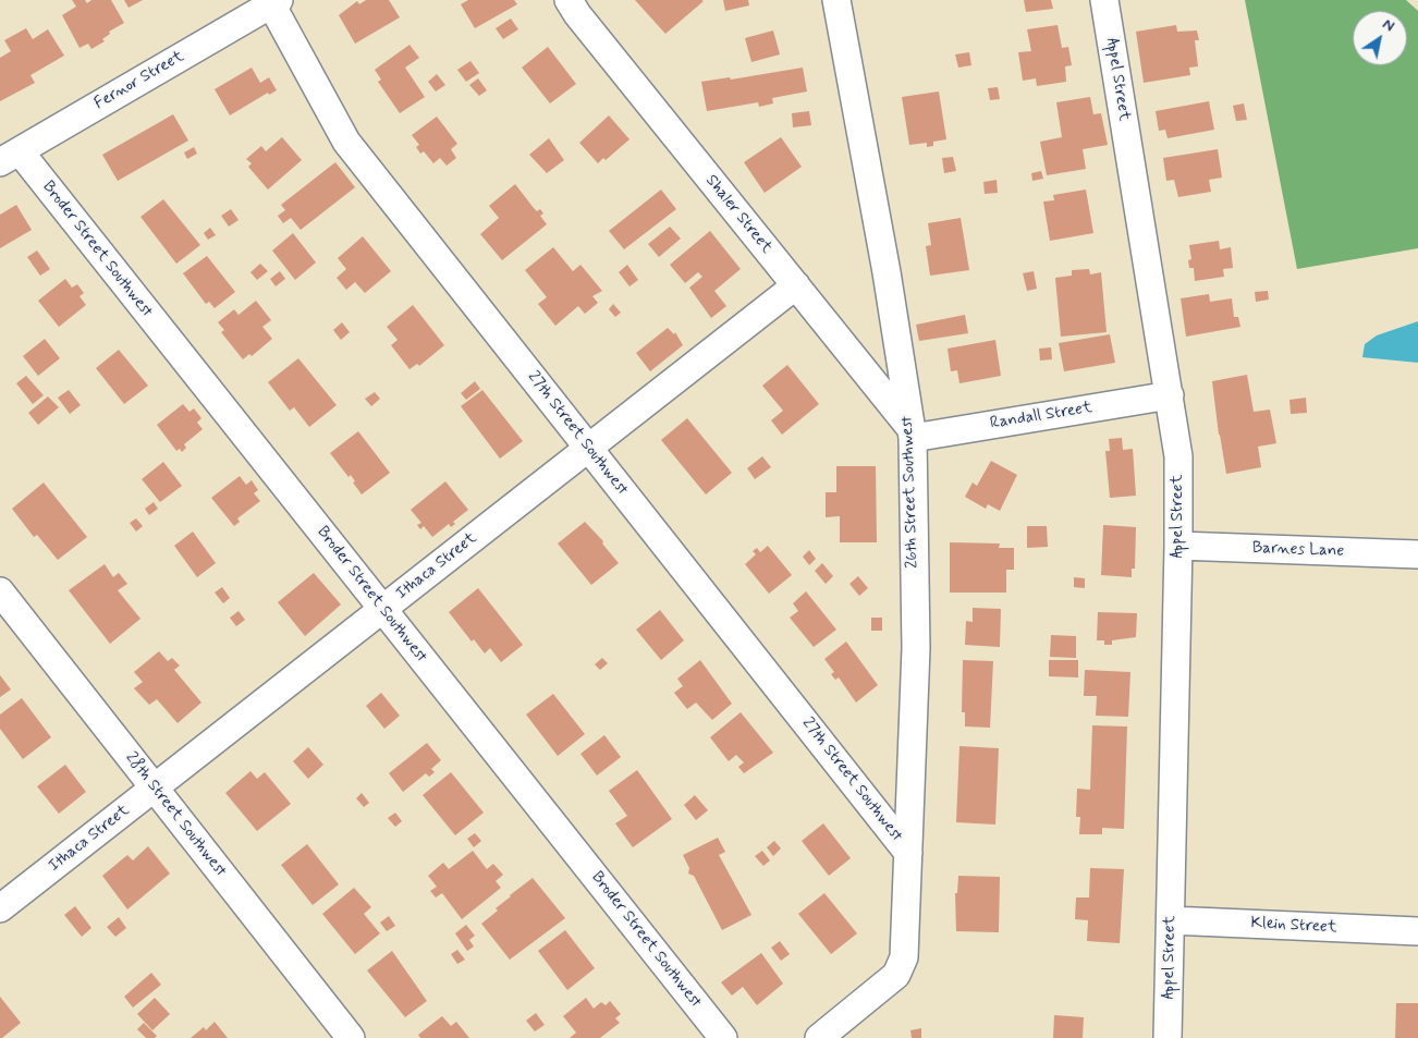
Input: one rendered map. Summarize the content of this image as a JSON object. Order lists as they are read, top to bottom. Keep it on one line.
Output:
{"streets":{"street":["Appel Street","Fernor Street","Shaler Street","Broder Street Southwest","Randall Street","27th Street Southwest","26th Street Southwest","Barnes Lane","Ithaca Street","28th Street Southwest","Klein Street"]},"crossings":[["Appel Street","Randall Street"],["Appel Street","Barnes Lane"],["Appel Street","Klein Street"],["Fernor Street","Broder Street Southwest"],["Fernor Street","27th Street Southwest"],["Shaler Street","Randall Street"],["Shaler Street","26th Street Southwest"],["Shaler Street","Ithaca Street"],["Broder Street Southwest","Ithaca Street"],["Randall Street","26th Street Southwest"],["27th Street Southwest","26th Street Southwest"],["27th Street Southwest","Ithaca Street"],["Ithaca Street","28th Street Southwest"]],"north":"top right"}
